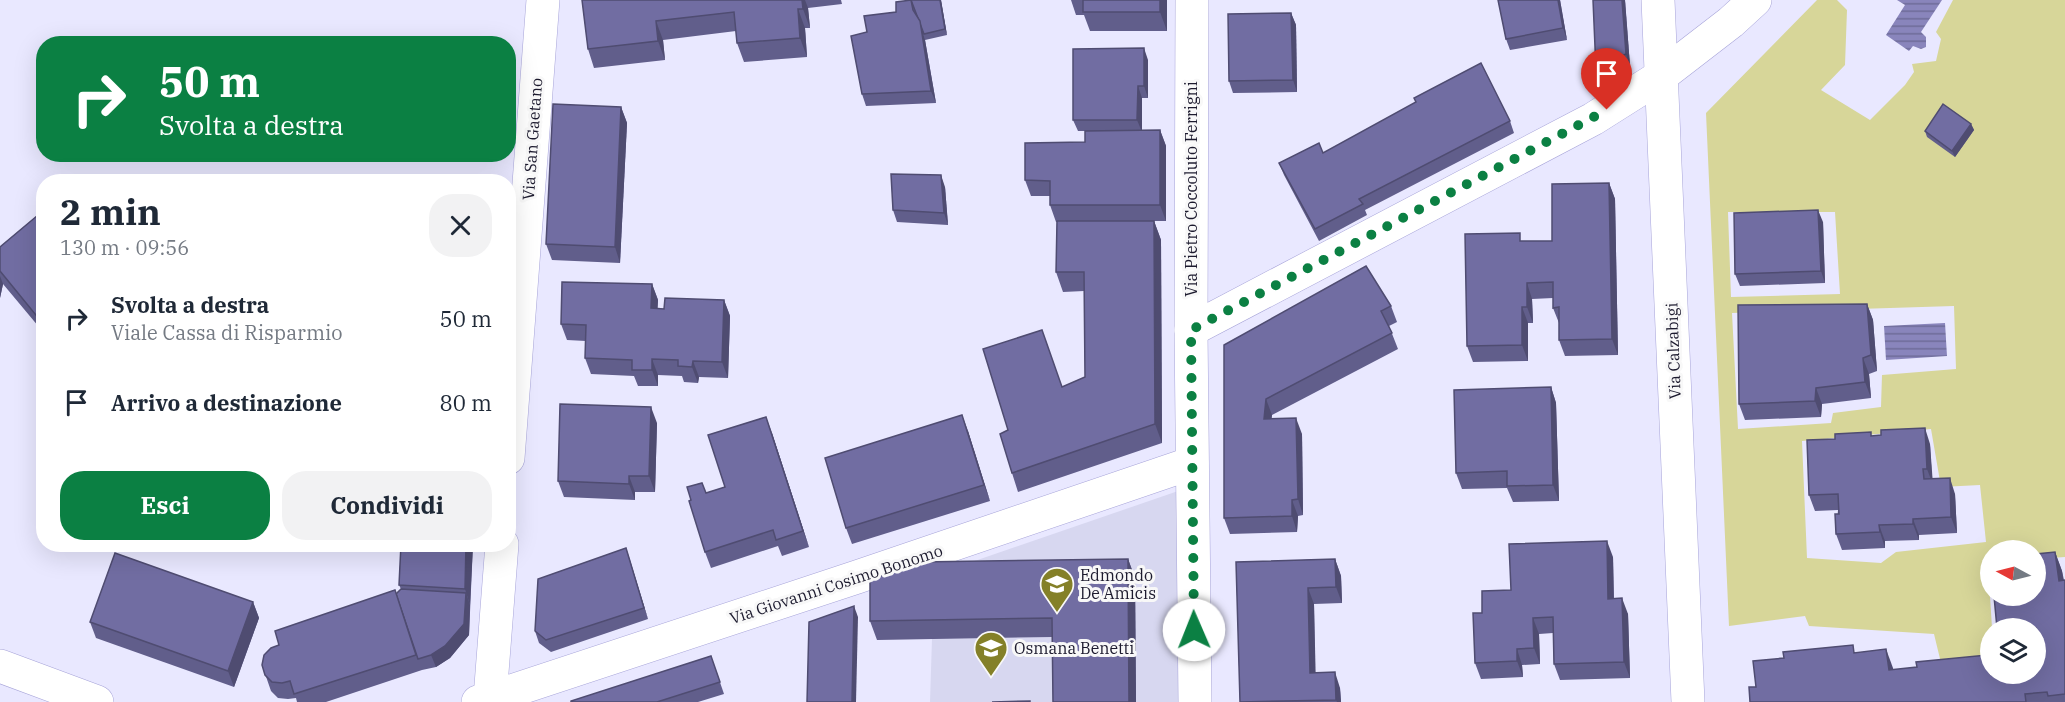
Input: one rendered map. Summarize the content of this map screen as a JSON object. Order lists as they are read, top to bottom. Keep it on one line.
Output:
{"streets":{"street":["Via San Gaetano","Via Pietro Coccoluto Ferrigni","Via Calzabigi","Via Giovanni Cosimo Bonomo"]},"crossings":[["Via Pietro Coccoluto Ferrigni","Via Giovanni Cosimo Bonomo"]],"places":{"school or university":["Edmondo De Amicis","Osmana Benetti"]},"north":"left","page":{"turn":["50 m","Svolta a destra"],"heading":["2 min","130 m · 09:56"],"list":[{"name":"Svolta a destra","note":"Viale Cassa di Risparmio","value":"50 m"},{"name":"Arrivo a destinazione","value":"80 m"}],"buttons":["Esci","Condividi"]}}
